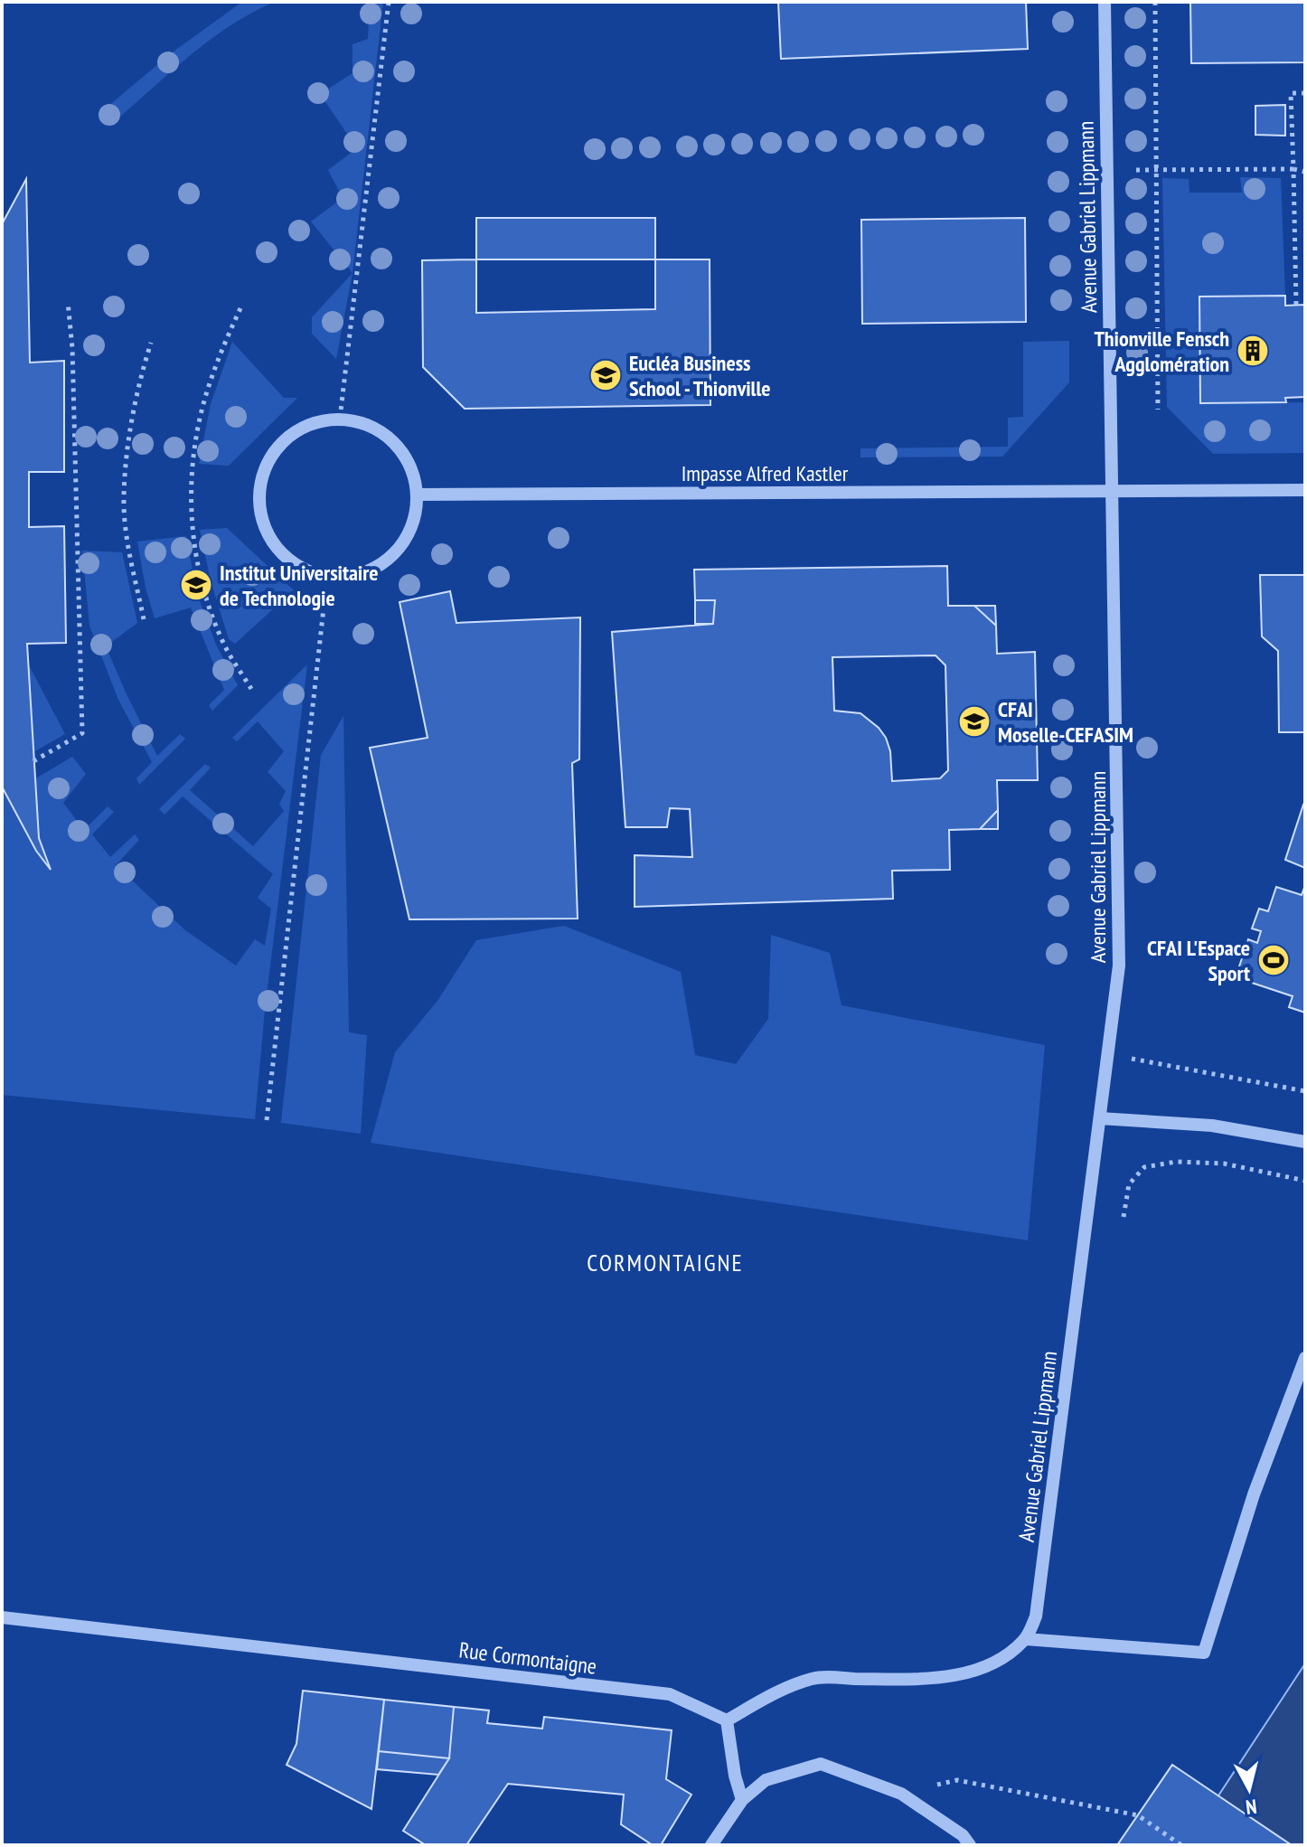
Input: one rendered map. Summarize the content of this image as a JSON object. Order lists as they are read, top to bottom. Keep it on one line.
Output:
{"streets":{"street":["Avenue Gabriel Lippmann","Impasse Alfred Kastler","Rue Cormontaigne"]},"crossings":[["Avenue Gabriel Lippmann","Impasse Alfred Kastler"]],"districts":["CORMONTAIGNE"],"places":{"building":["Thionville Fensch Agglomération"],"school or university":["Eucléa Business School - Thionville","Institut Universitaire de Technologie","CFAI Moselle-CEFASIM"],"sports":["CFAI L'Espace Sport"]},"north":"bottom"}
